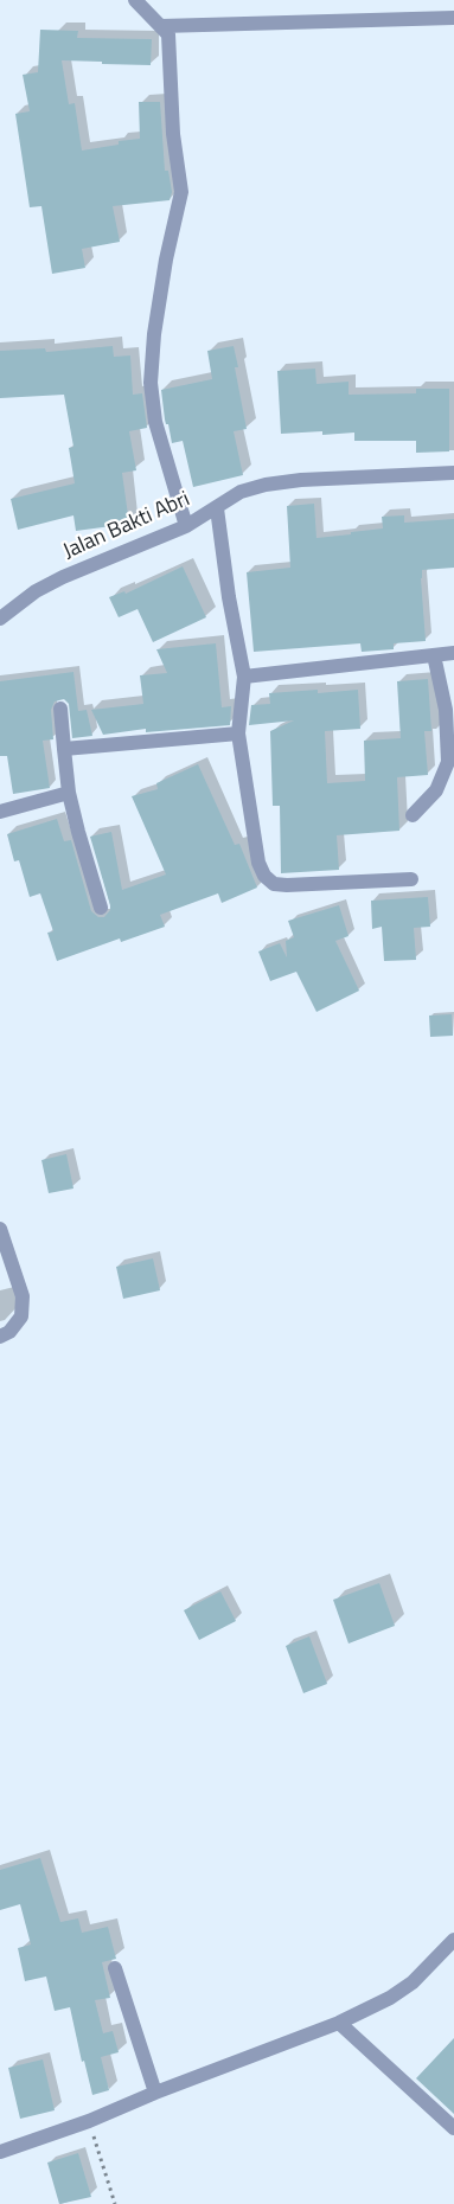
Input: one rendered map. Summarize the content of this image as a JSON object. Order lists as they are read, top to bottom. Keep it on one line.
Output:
{"streets":{"street":["Jalan Bakti Abri"]}}
